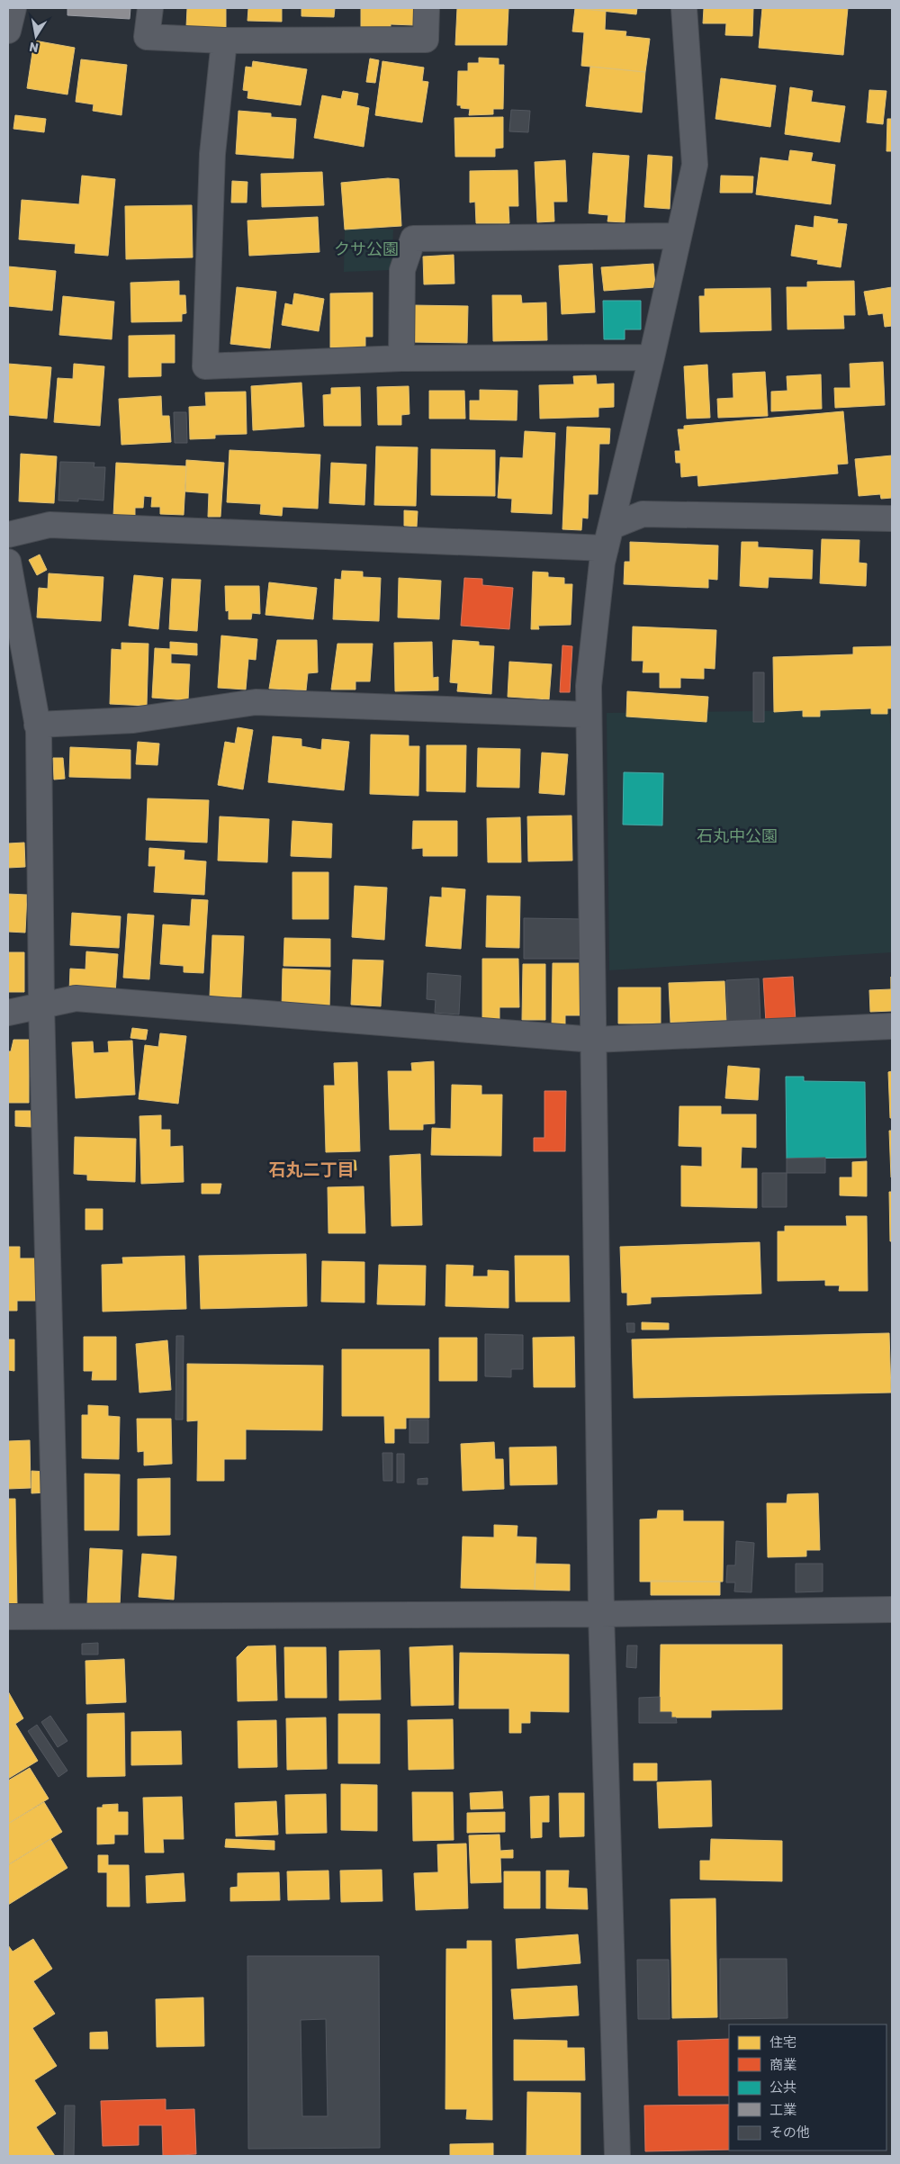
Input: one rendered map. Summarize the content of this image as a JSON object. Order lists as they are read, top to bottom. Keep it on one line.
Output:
{"districts":["石丸二丁目"],"parks":["クサ公園","石丸中公園"],"legend":["住宅","商業","公共","工業","その他"],"north":"bottom"}
